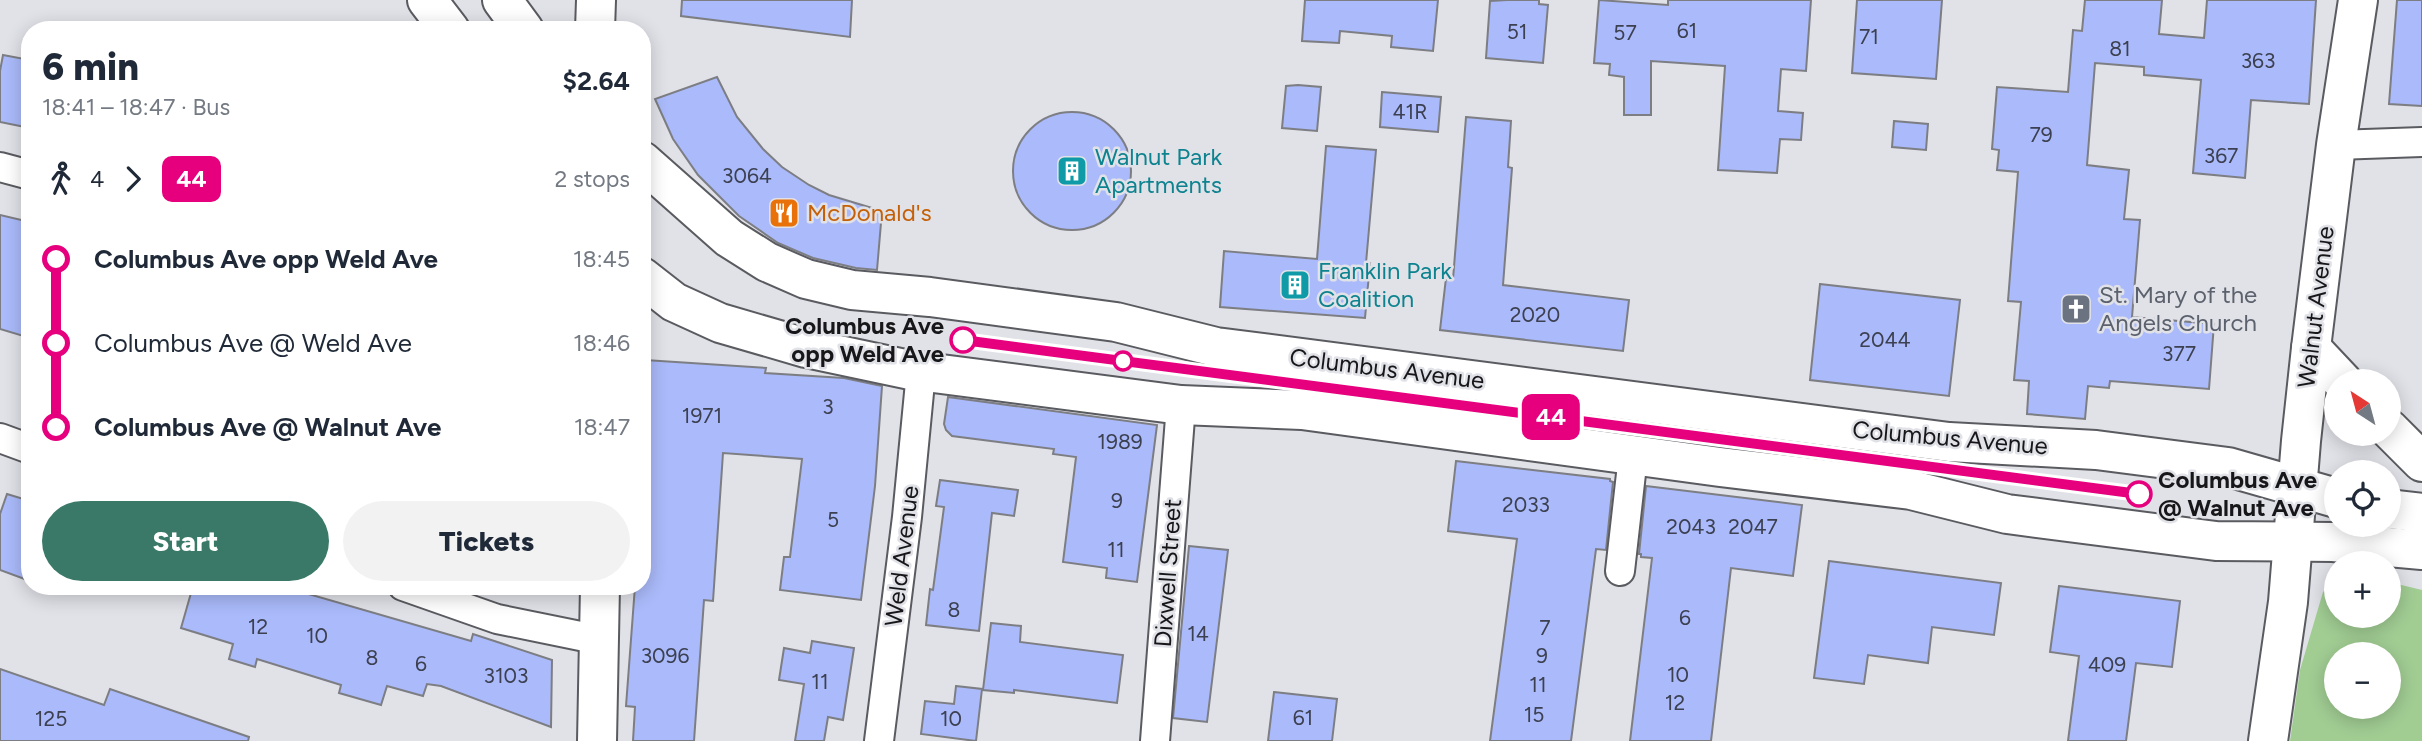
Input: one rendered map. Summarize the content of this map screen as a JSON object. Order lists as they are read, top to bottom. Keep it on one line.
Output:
{"streets":{"main road":["Walnut Avenue","Columbus Avenue"],"street":["Weld Avenue","Dixwell Street"]},"crossings":[["Walnut Avenue","Columbus Avenue"],["Columbus Avenue","Weld Avenue"],["Columbus Avenue","Dixwell Street"]],"places":{"building":["Walnut Park Apartments","Franklin Park Coalition"],"restaurant":["McDonald's"],"church":["St. Mary of the Angels Church"],"other":["Columbus Ave opp Weld Ave","Columbus Ave @ Walnut Ave"]},"lines":["bus line 44"],"house_numbers":["61","51","57","71","81","363","41R","79","367","3064","2020","2044","377","3","1971","1989","9","2033","5","2043","2047","11","8","6","12","7","14","10","3096","9","8","6","409","10","3103","11","11","12","15","61","125","10"],"north":"top left","page":{"on_map":"44","heading":["6 min","18:41 – 18:47 · Bus","$2.64"],"legs":["4","44","2 stops"],"list":[{"name":"Columbus Ave opp Weld Ave","value":"18:45"},{"name":"Columbus Ave @ Weld Ave","value":"18:46"},{"name":"Columbus Ave @ Walnut Ave","value":"18:47"}],"map_buttons":["+","−"],"buttons":["Start","Tickets"]}}
